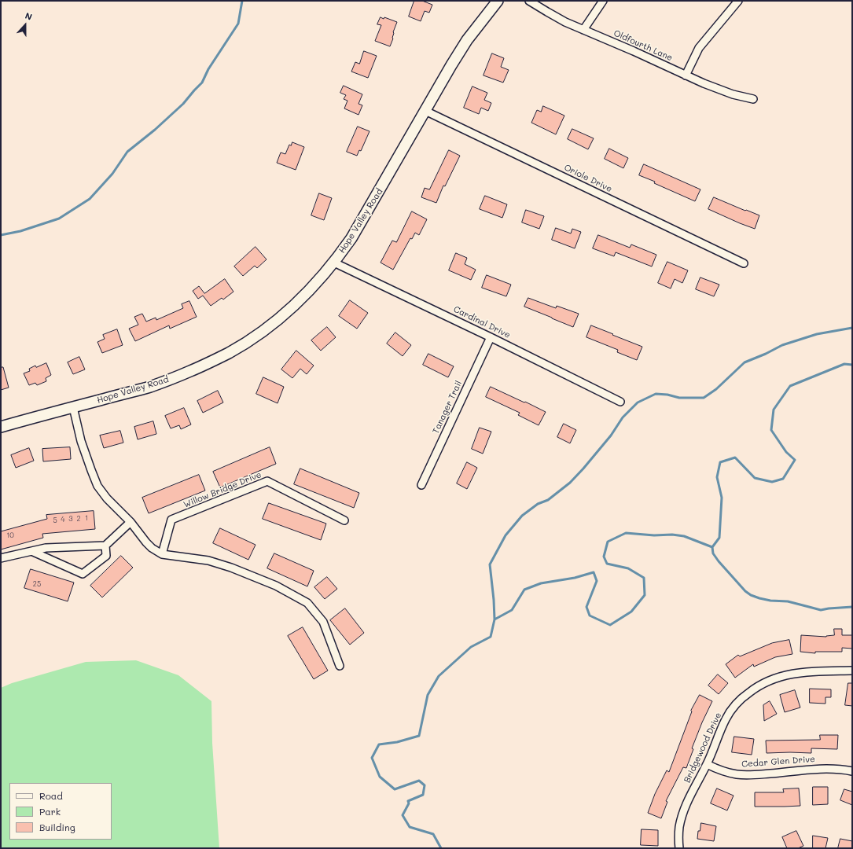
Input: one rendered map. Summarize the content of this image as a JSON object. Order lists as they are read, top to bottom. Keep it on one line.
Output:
{"streets":{"main road":["Hope Valley Road"],"street":["Oldfourth Lane","Oriole Drive","Cardinal Drive","Tanager Trail","Willow Bridge Drive","Bridgewood Drive","Cedar Glen Drive"]},"crossings":[["Oriole Drive","Hope Valley Road"],["Hope Valley Road","Cardinal Drive"],["Cardinal Drive","Tanager Trail"],["Bridgewood Drive","Cedar Glen Drive"]],"house_numbers":["1","3","2","4","5","10","25"],"legend":["Road","Park","Building"],"north":"top"}
